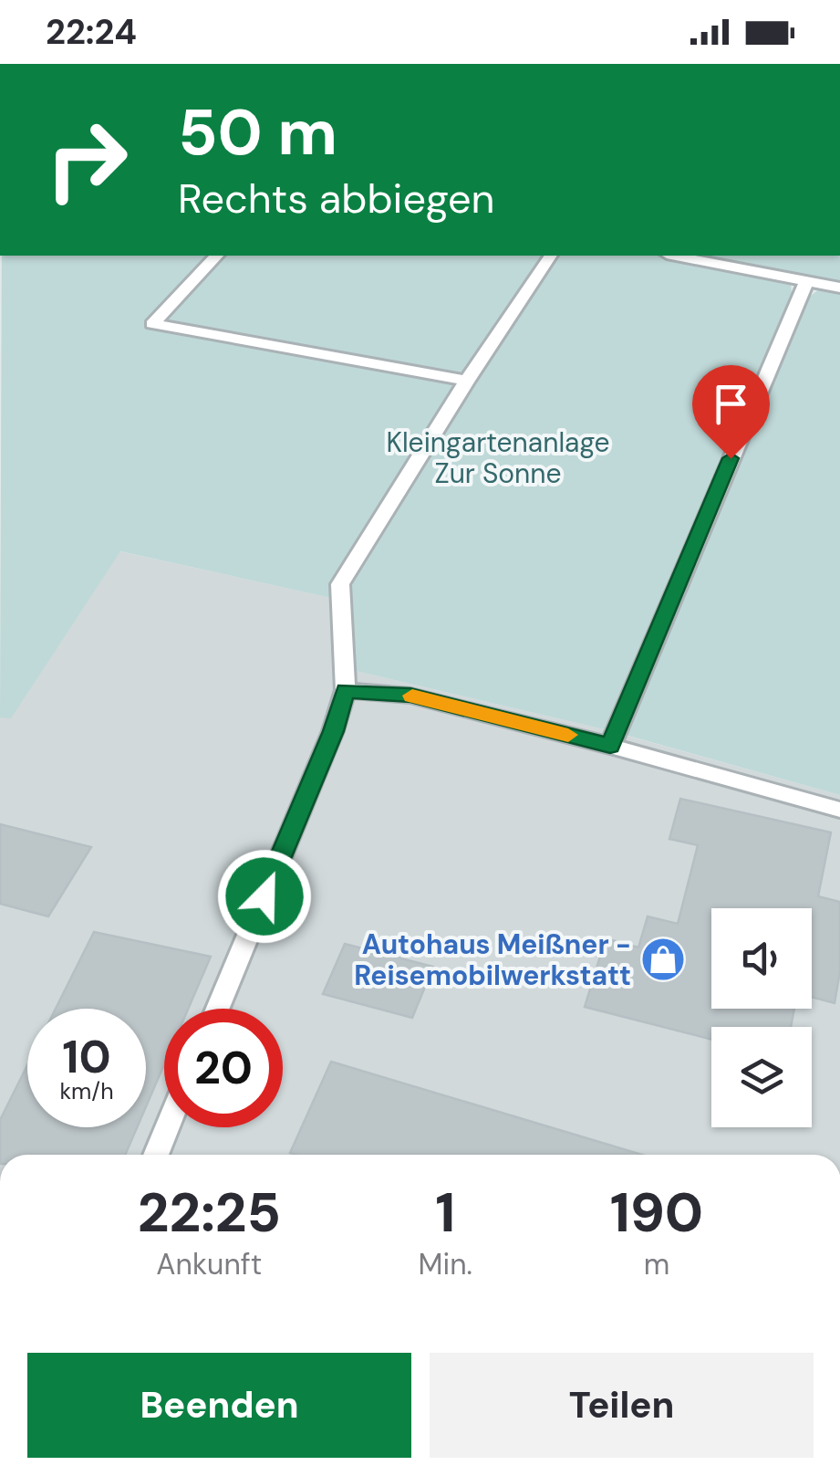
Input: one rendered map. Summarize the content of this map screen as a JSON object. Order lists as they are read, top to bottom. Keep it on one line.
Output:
{"parks":["Kleingartenanlage Zur Sonne"],"places":{"shop":["Autohaus Meißner - Reisemobilwerkstatt"]},"page":{"status":"22:24","turn":["50 m","Rechts abbiegen"],"speed":"10 km/h","limit":"20","eta":["22:25","Ankunft","1","Min.","190","m"],"buttons":["Beenden","Teilen"]}}
